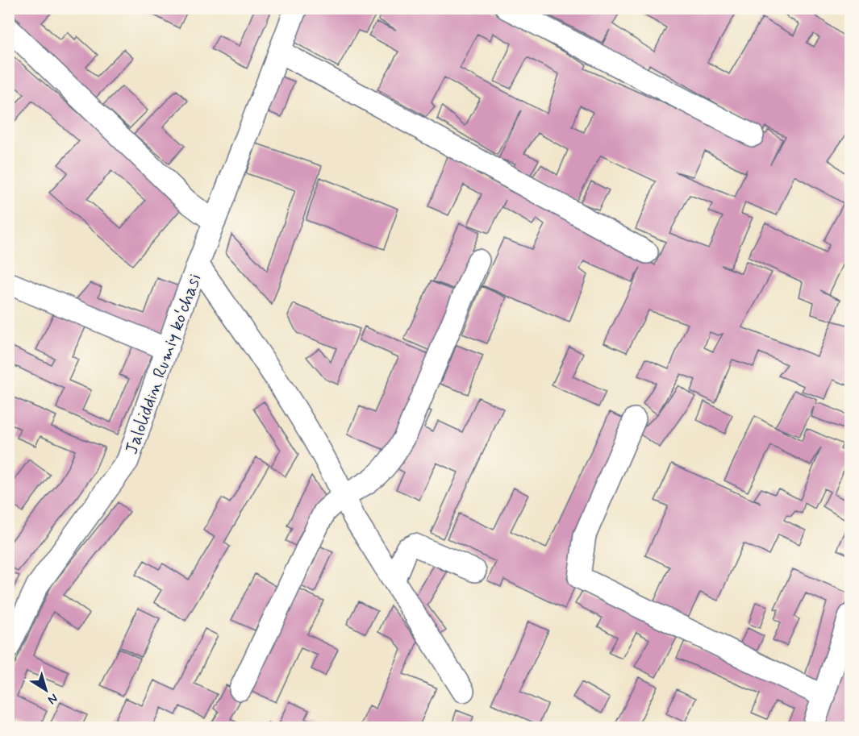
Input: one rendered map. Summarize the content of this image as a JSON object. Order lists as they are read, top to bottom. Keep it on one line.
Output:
{"streets":{"street":["Jaloliddin Rumiy koʻchasi"]},"north":"bottom right"}
